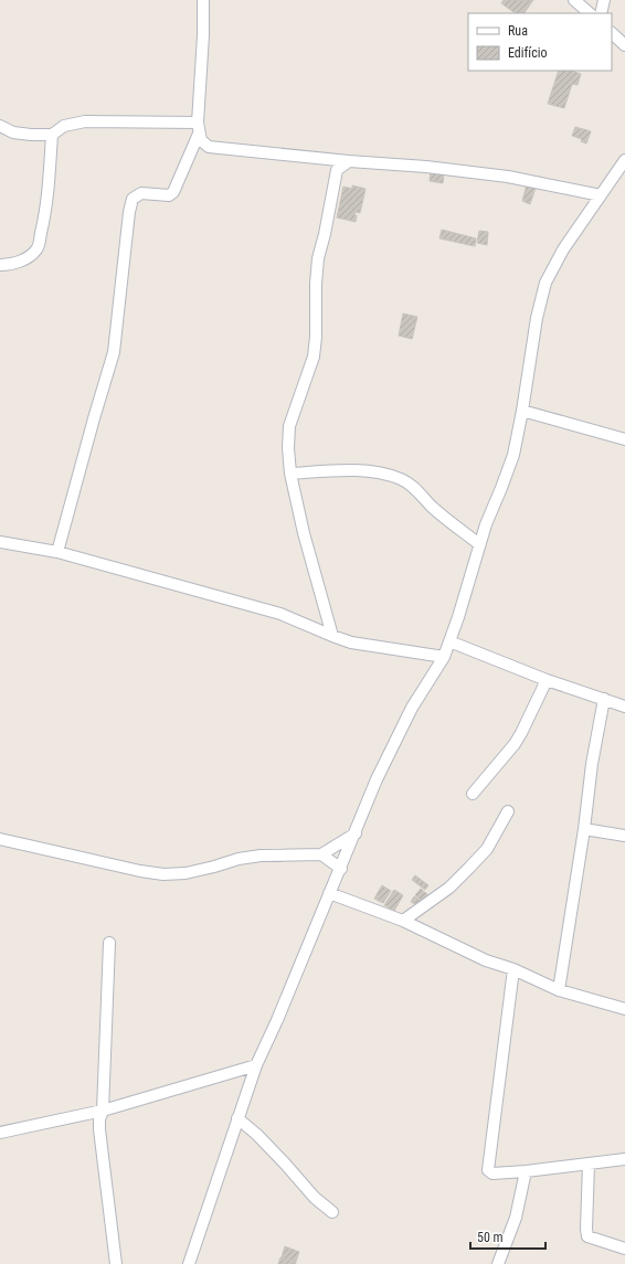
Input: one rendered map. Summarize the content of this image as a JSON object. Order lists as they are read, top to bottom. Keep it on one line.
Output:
{"legend":["Rua","Edifício"],"scale_bar":"50 m"}
